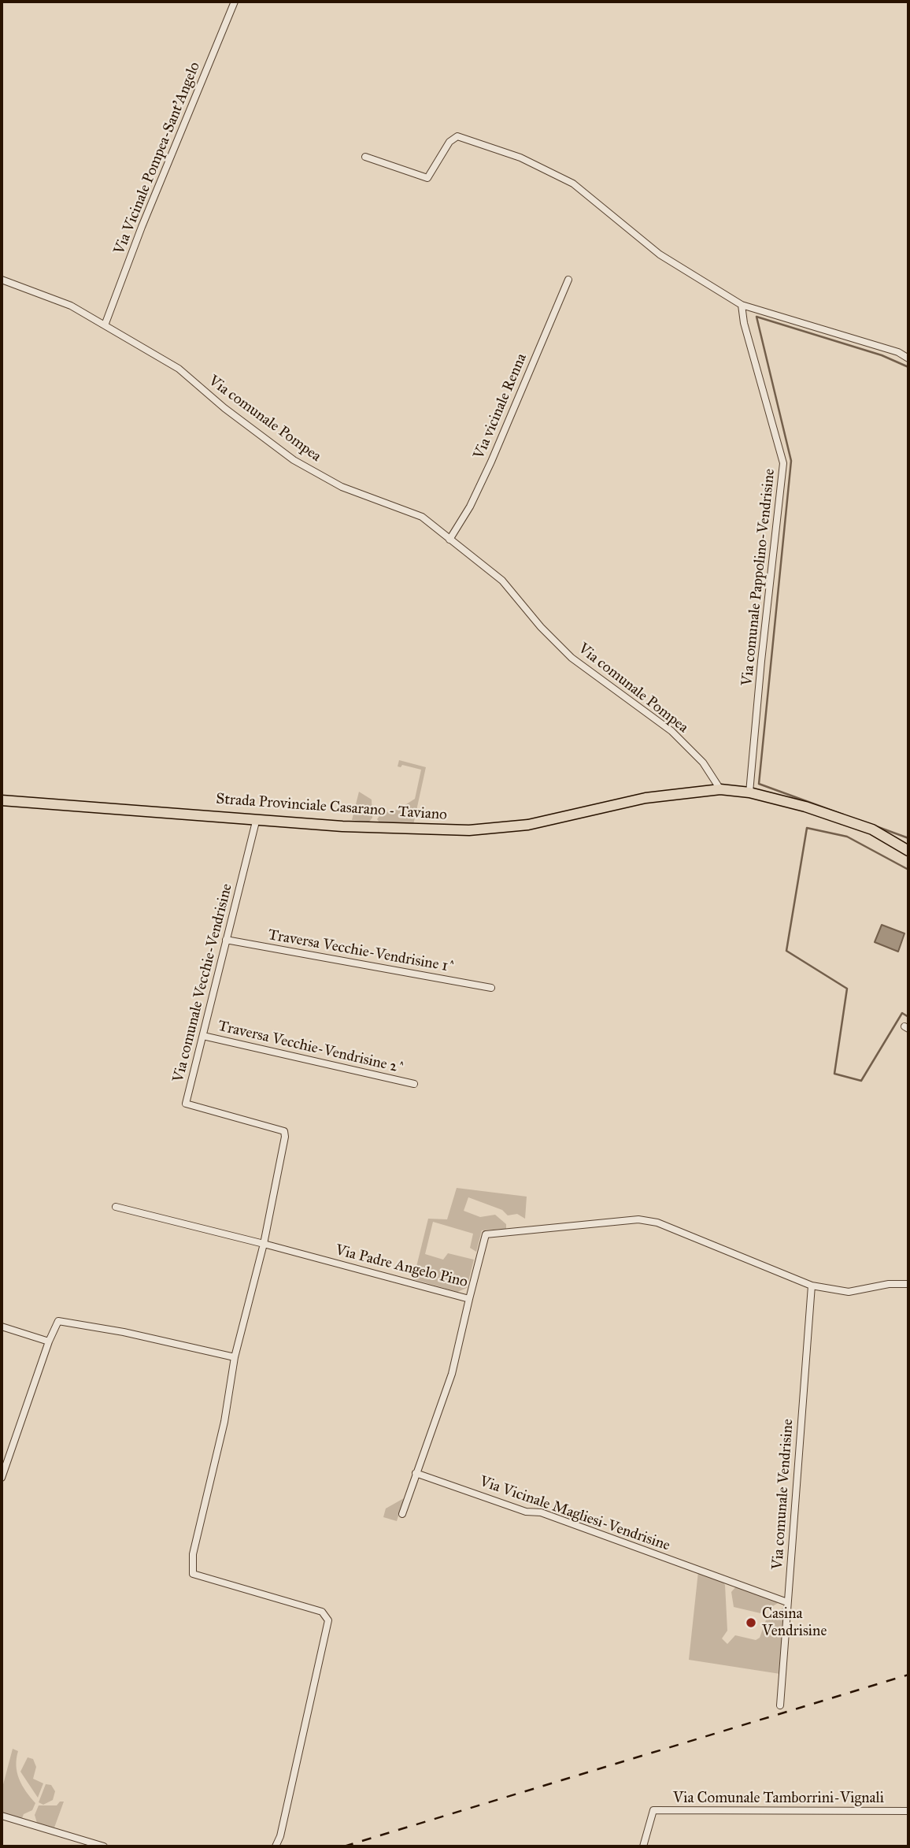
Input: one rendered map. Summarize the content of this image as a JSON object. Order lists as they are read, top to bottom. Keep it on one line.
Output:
{"streets":{"main road":["Strada Provinciale Casarano - Taviano"],"street":["Via Vicinale Pompea-Sant'Angelo","Via vicinale Renna","Via comunale Pompea","Via comunale Pappolino-Vendrisine","Traversa Vecchie-Vendrisine 1^","Via comunale Vecchie-Vendrisine","Traversa Vecchie-Vendrisine 2^","Via Padre Angelo Pino","Via comunale Vendrisine","Via Vicinale Magliesi-Vendrisine","Via Comunale Tamborrini-Vignali"]},"crossings":[["Via Vicinale Pompea-Sant'Angelo","Via comunale Pompea"],["Via vicinale Renna","Via comunale Pompea"],["Via comunale Pompea","Strada Provinciale Casarano - Taviano"],["Via comunale Pappolino-Vendrisine","Strada Provinciale Casarano - Taviano"],["Strada Provinciale Casarano - Taviano","Via comunale Vecchie-Vendrisine"],["Traversa Vecchie-Vendrisine 1^","Via comunale Vecchie-Vendrisine"],["Via comunale Vecchie-Vendrisine","Traversa Vecchie-Vendrisine 2^"],["Via comunale Vecchie-Vendrisine","Via Padre Angelo Pino"],["Via Padre Angelo Pino","Via comunale Vendrisine"],["Via comunale Vendrisine","Via Vicinale Magliesi-Vendrisine"]],"places":["Casina Vendrisine"]}
